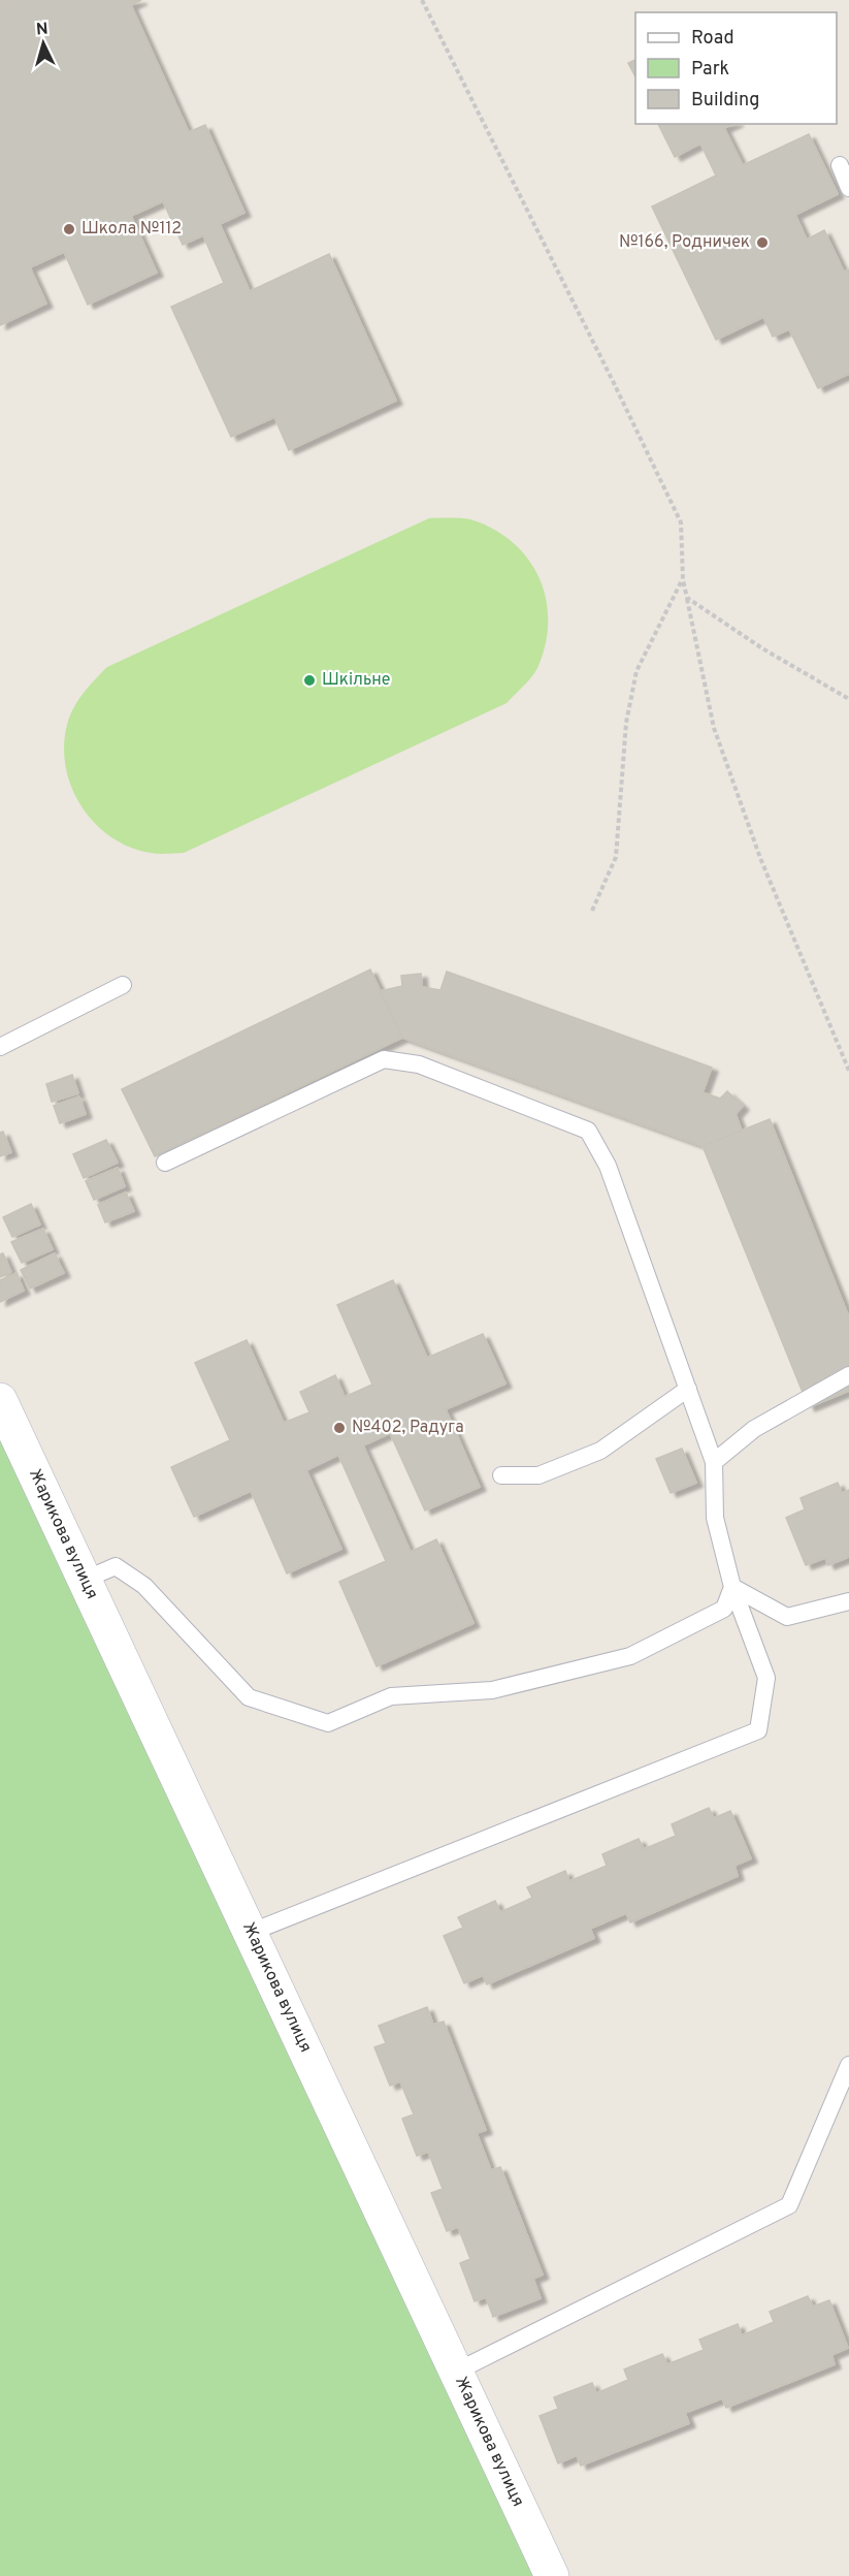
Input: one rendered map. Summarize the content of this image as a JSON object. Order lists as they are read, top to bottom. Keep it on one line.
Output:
{"streets":{"street":["Жарикова вулиця"]},"places":["Школа №112","№166, Родничек","Шкільне","№402, Радуга"],"legend":["Road","Park","Building"],"north":"top"}
